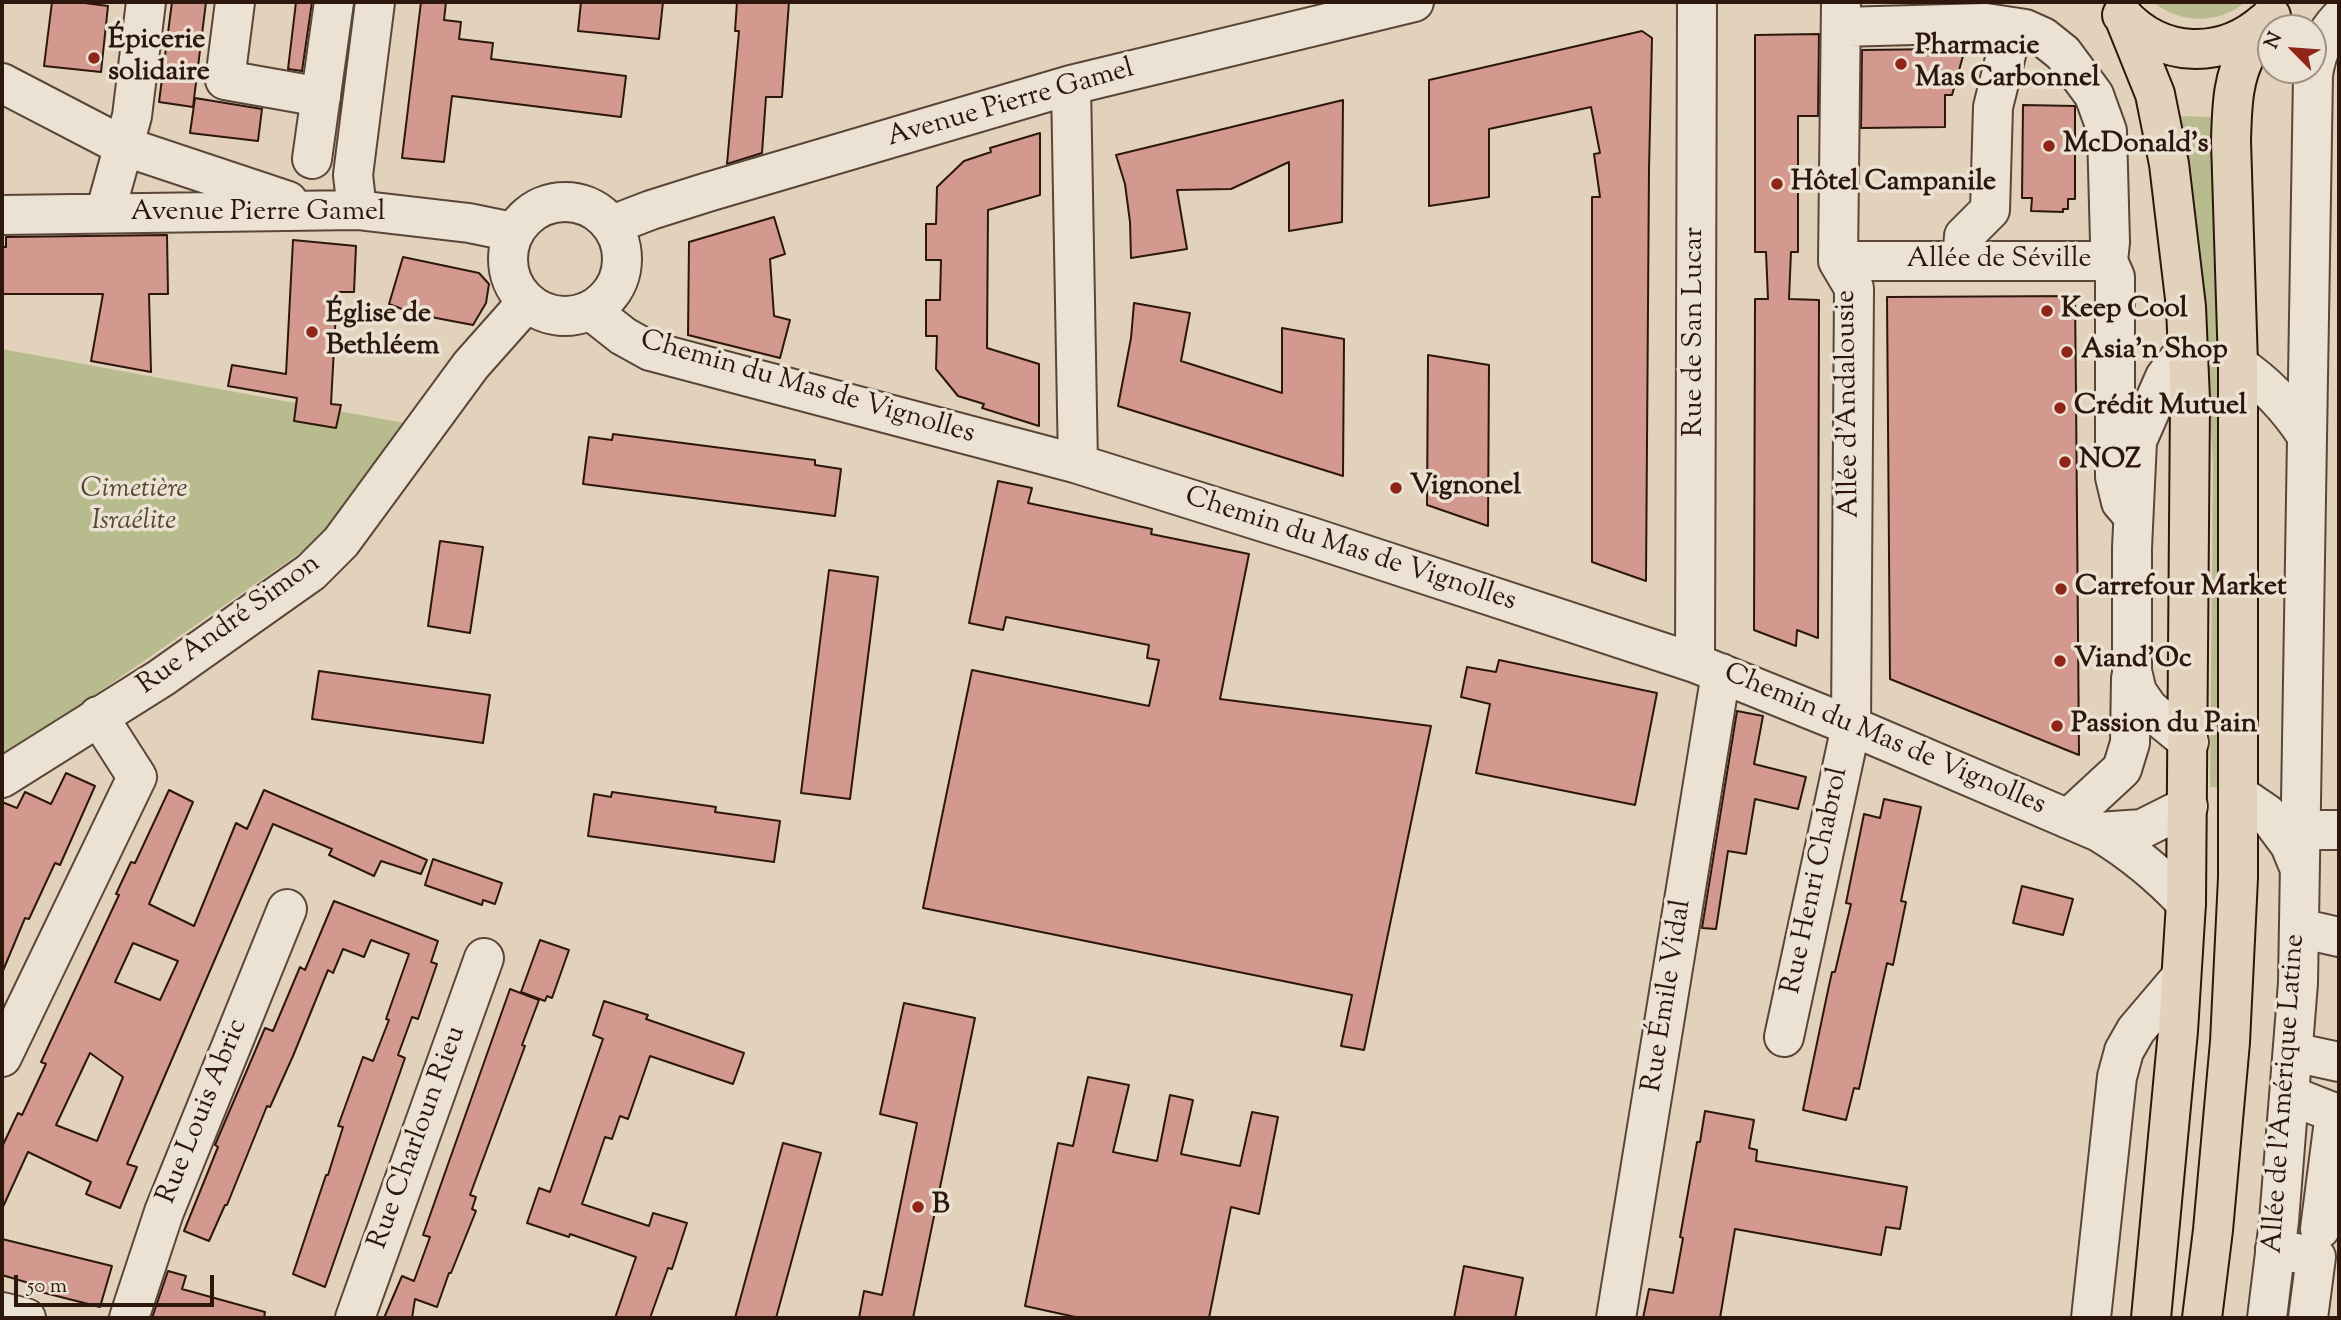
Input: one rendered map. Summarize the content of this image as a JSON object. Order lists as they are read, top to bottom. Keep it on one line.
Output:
{"streets":{"street":["Avenue Pierre Gamel","Allée de Séville","Rue de San Lucar","Chemin du Mas de Vignolles","Allée d'Andalousie","Rue André Simon","Rue Henri Chabrol","Rue Émile Vidal","Allée de l'Amérique Latine","Rue Louis Abric","Rue Charloun Rieu"]},"crossings":[["Avenue Pierre Gamel","Chemin du Mas de Vignolles"],["Avenue Pierre Gamel","Rue André Simon"],["Allée de Séville","Chemin du Mas de Vignolles"],["Allée de Séville","Allée d'Andalousie"],["Rue de San Lucar","Chemin du Mas de Vignolles"],["Rue de San Lucar","Rue Émile Vidal"],["Chemin du Mas de Vignolles","Allée d'Andalousie"],["Chemin du Mas de Vignolles","Rue André Simon"],["Chemin du Mas de Vignolles","Rue Henri Chabrol"],["Chemin du Mas de Vignolles","Rue Émile Vidal"],["Allée d'Andalousie","Rue Henri Chabrol"]],"parks":["Cimetière Israélite"],"places":["Épicerie solidaire","Pharmacie Mas Carbonnel","McDonald's","Hôtel Campanile","Keep Cool","Église de Bethléem","Asia'n Shop","Crédit Mutuel","NOZ","Vignonel","Carrefour Market","Viand'Oc","Passion du Pain","B"],"scale_bar":"50 m","north":"top left"}
